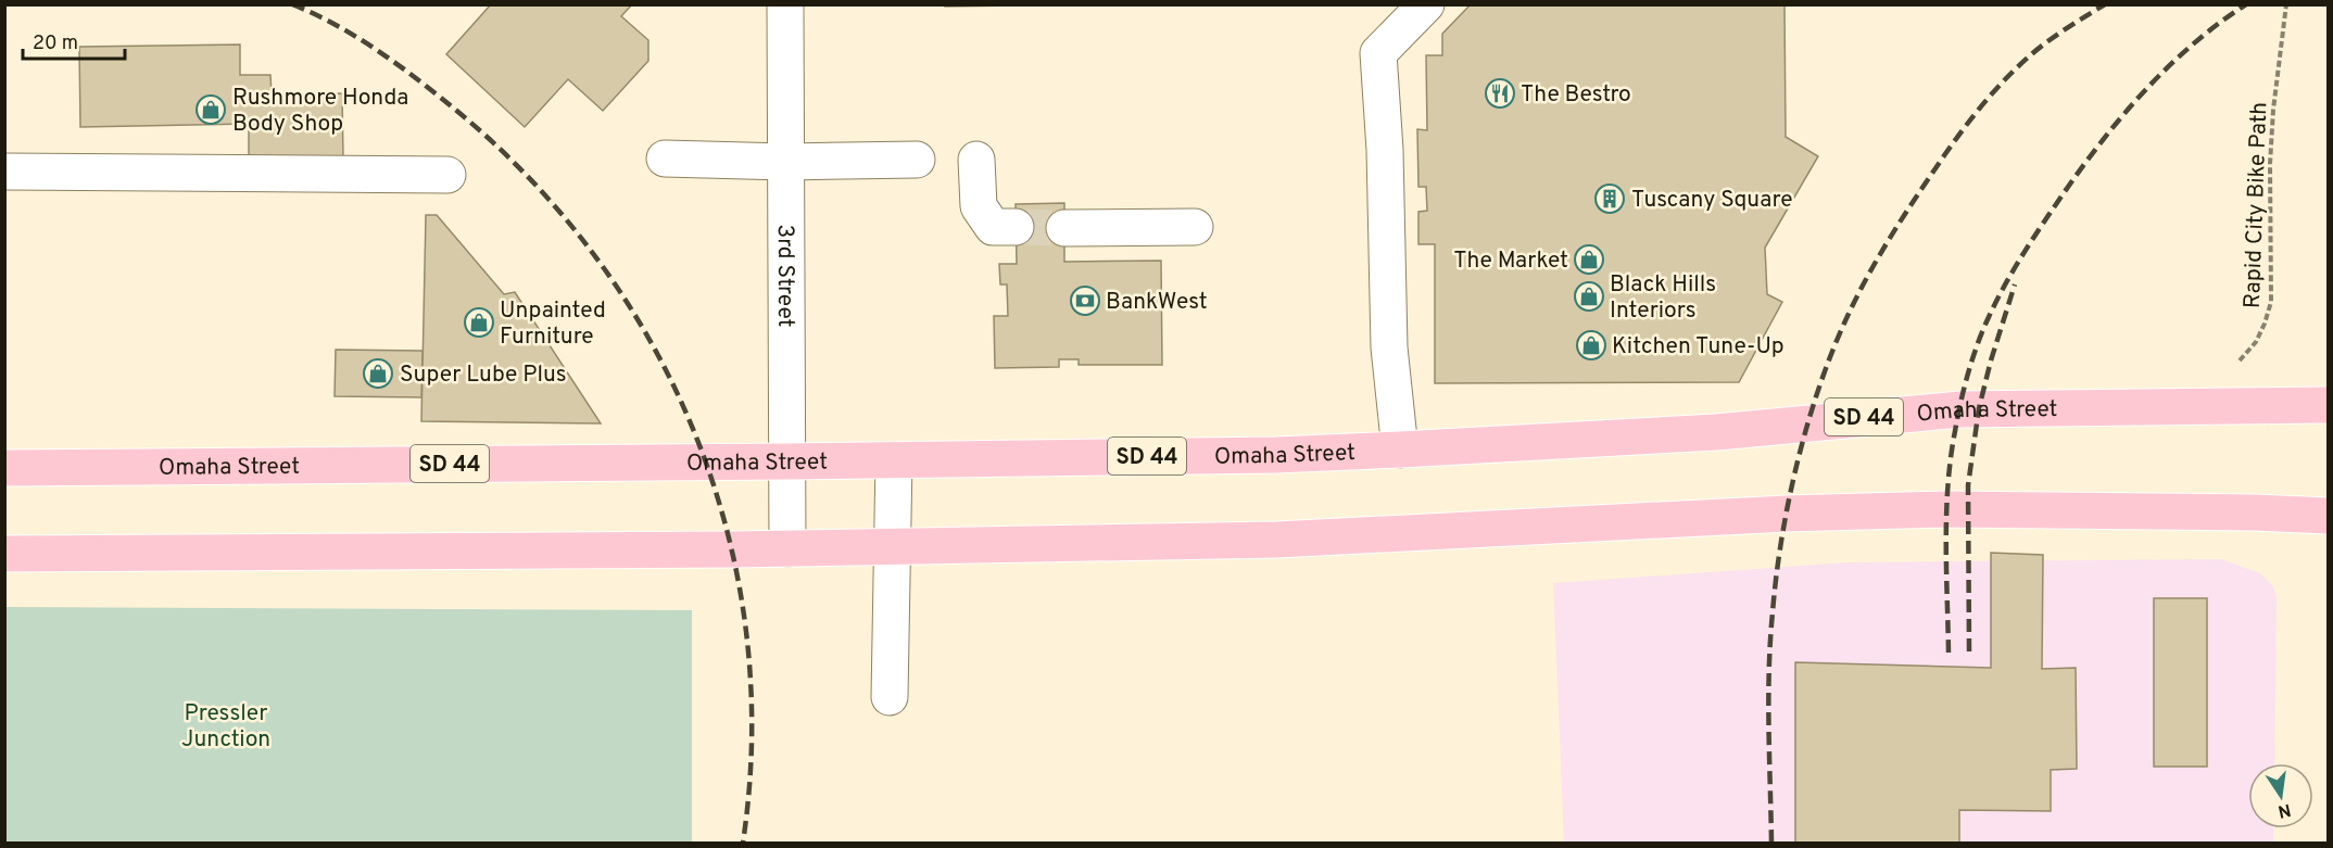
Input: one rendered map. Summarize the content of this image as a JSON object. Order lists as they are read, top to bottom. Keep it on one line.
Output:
{"streets":{"main road":["Omaha Street","SD 44"],"street":["3rd Street"],"path":["Rapid City Bike Path"]},"crossings":[["3rd Street","Omaha Street"]],"parks":["Pressler Junction"],"places":{"restaurant":["The Bestro"],"shop":["Rushmore Honda Body Shop","The Market","Black Hills Interiors","Unpainted Furniture","Kitchen Tune-Up","Super Lube Plus"],"building":["Tuscany Square"],"bank":["BankWest"]},"scale_bar":"20 m","north":"bottom"}
